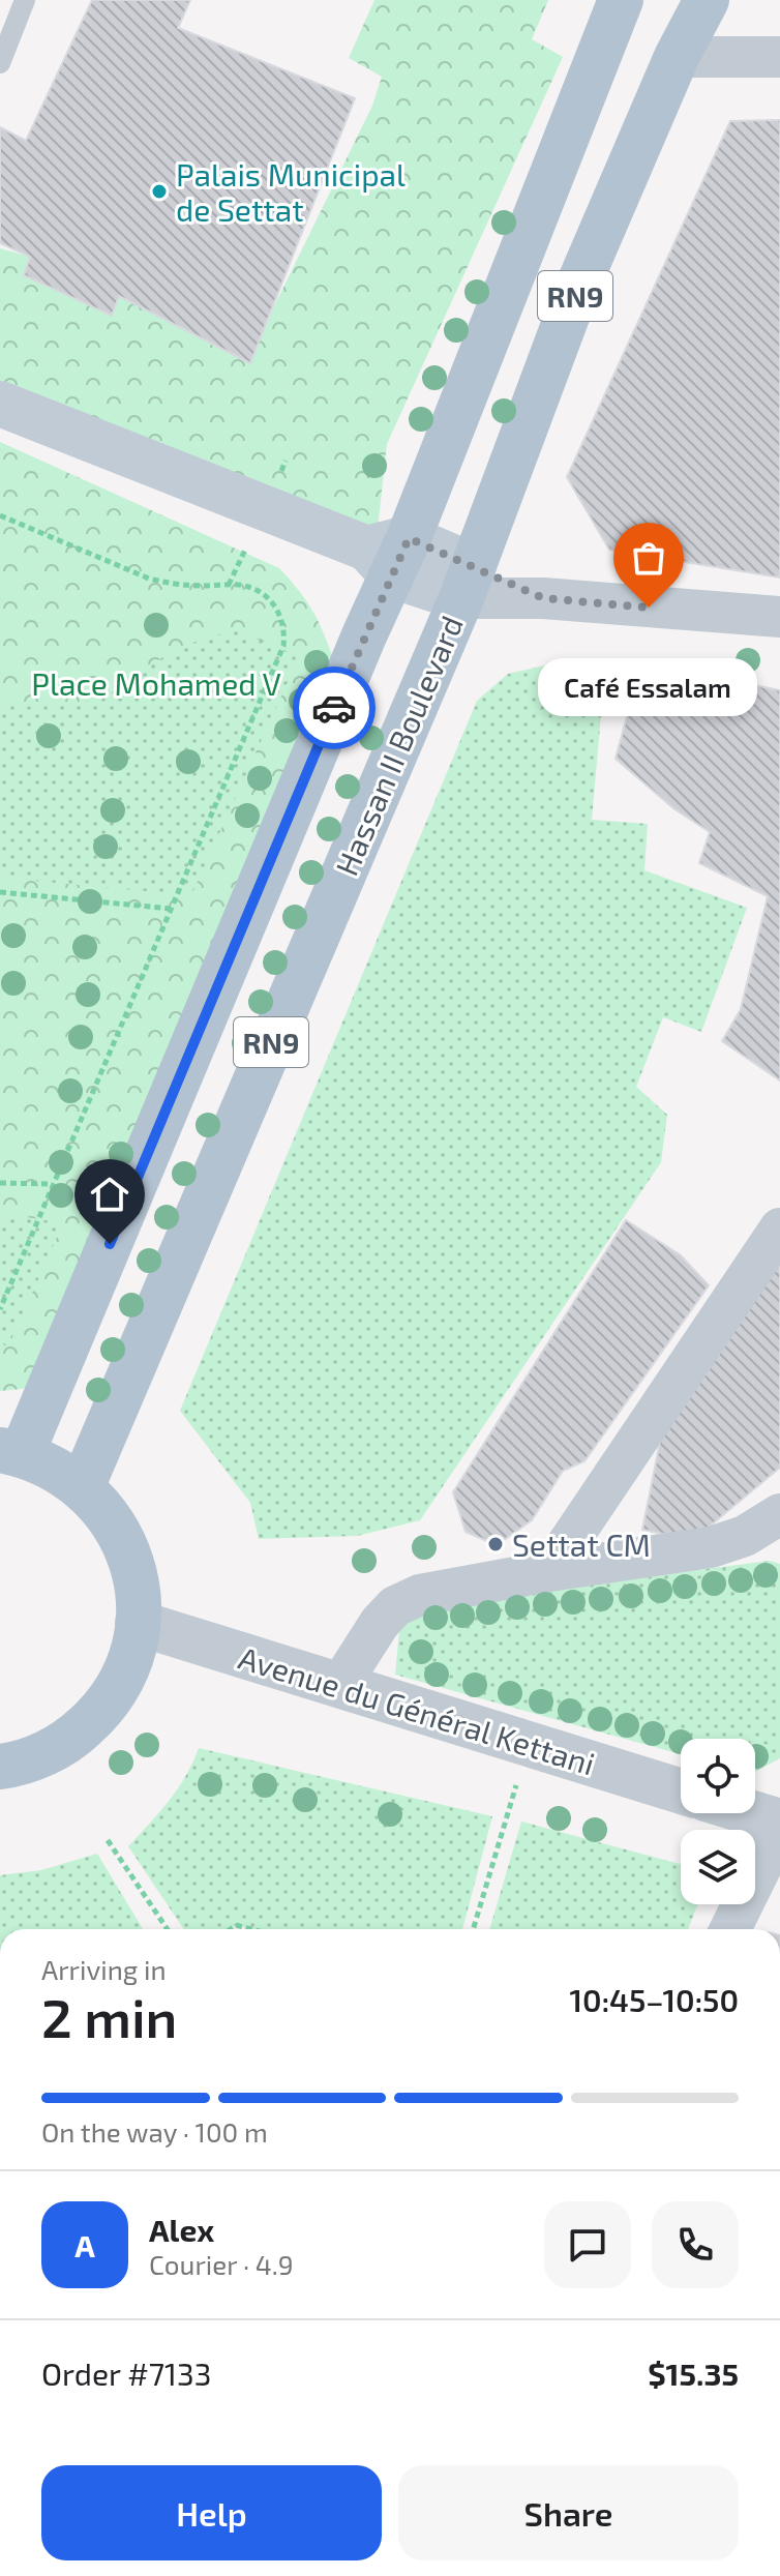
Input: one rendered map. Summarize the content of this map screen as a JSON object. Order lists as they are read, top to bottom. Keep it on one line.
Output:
{"streets":{"main road":["RN9","Hassan II Boulevard"],"street":["Avenue du Général Kettani"]},"crossings":[["RN9","Hassan II Boulevard"],["RN9","Avenue du Général Kettani"]],"parks":["Place Mohamed V"],"places":["Palais Municipal de Settat","Café Essalam","Settat CM"],"page":{"bubble":"Café Essalam","heading":["2 min","Arriving in","10:45–10:50"],"panel":["Alex","Courier · 4.9","Order #7133","$15.35"],"bar":"On the way · 100 m","round":"A","buttons":["Help","Share"]}}
